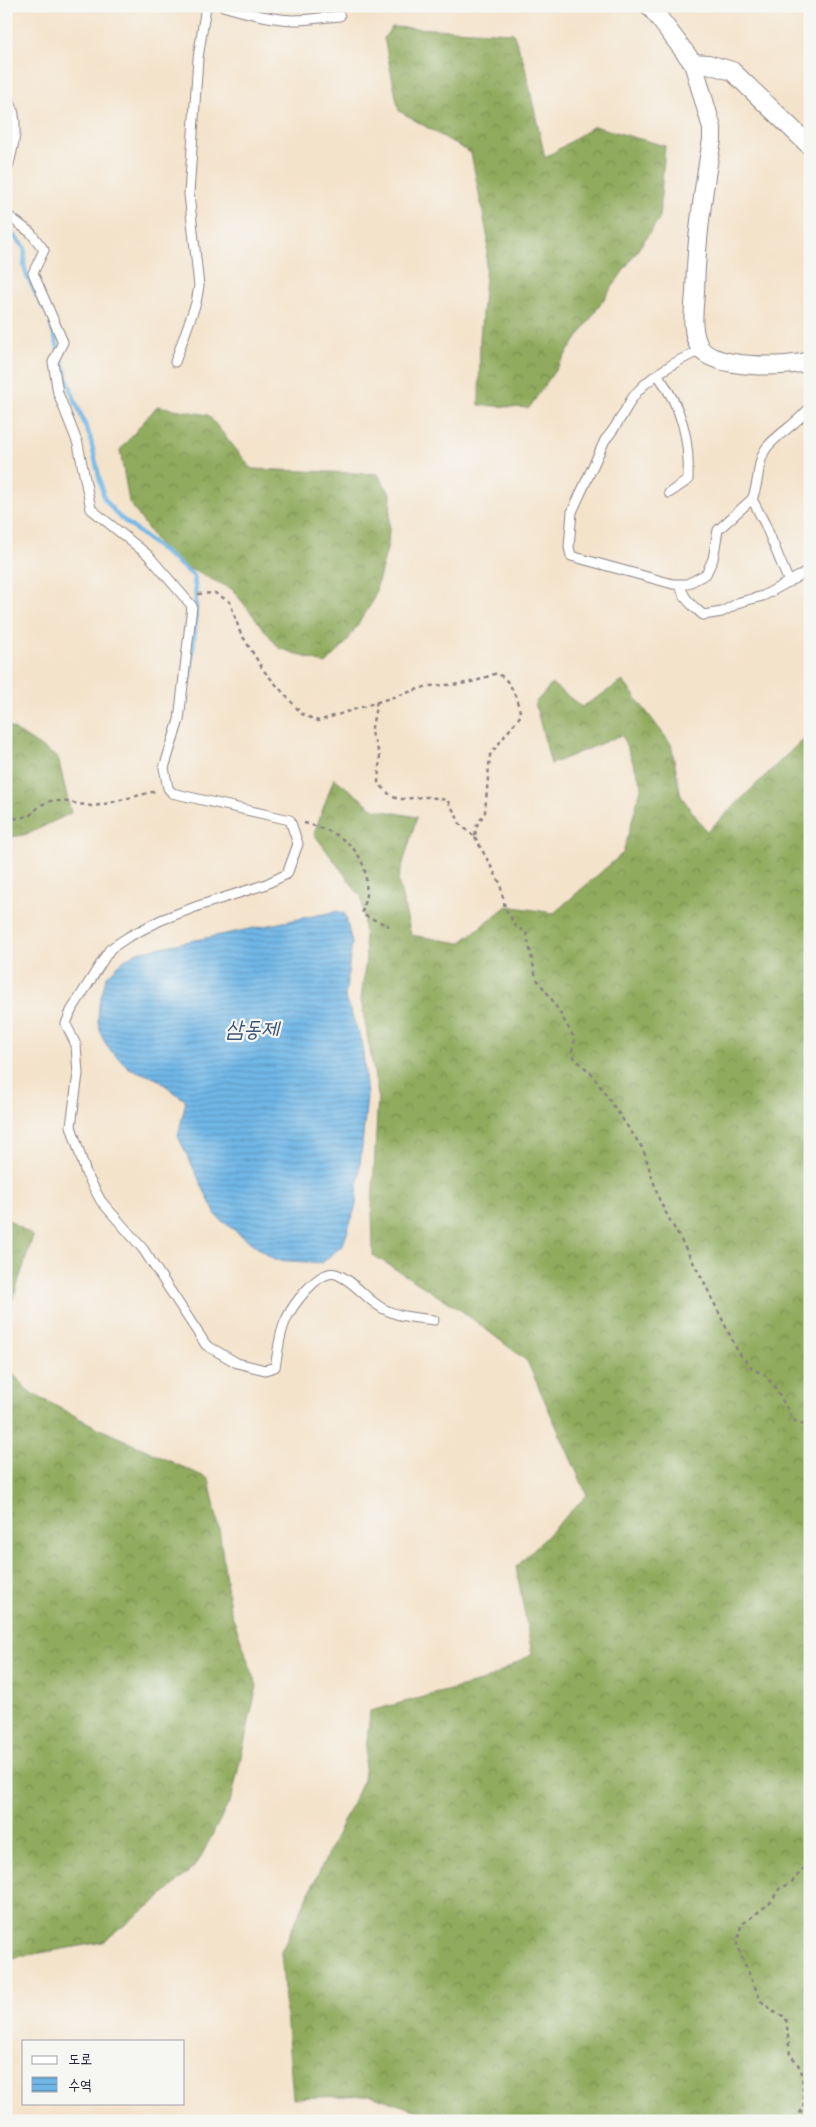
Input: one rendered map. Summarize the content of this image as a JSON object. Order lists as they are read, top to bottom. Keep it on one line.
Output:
{"water":["삼동제"],"legend":["도로","수역"]}
